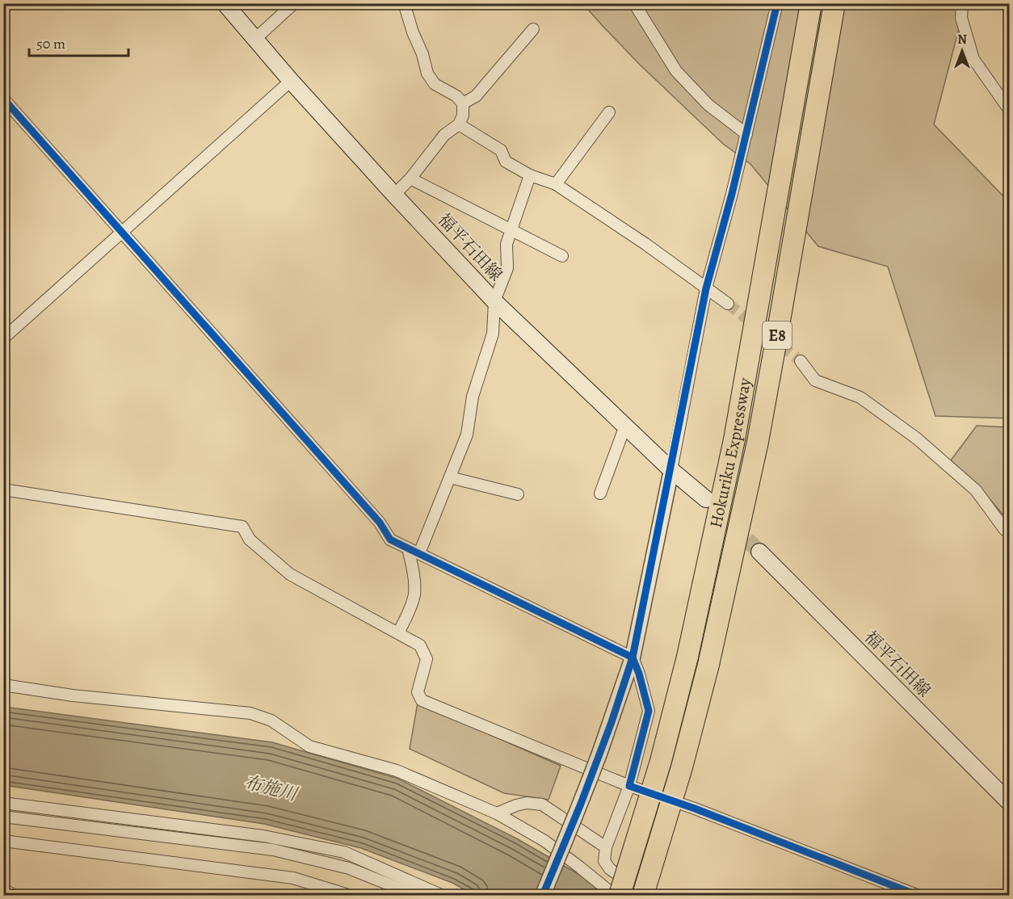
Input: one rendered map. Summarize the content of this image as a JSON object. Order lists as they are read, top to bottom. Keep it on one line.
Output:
{"streets":{"highway":["E8","Hokuriku Expressway"],"main road":["福平石田線"]},"water":["布施川"],"scale_bar":"50 m","north":"top"}
